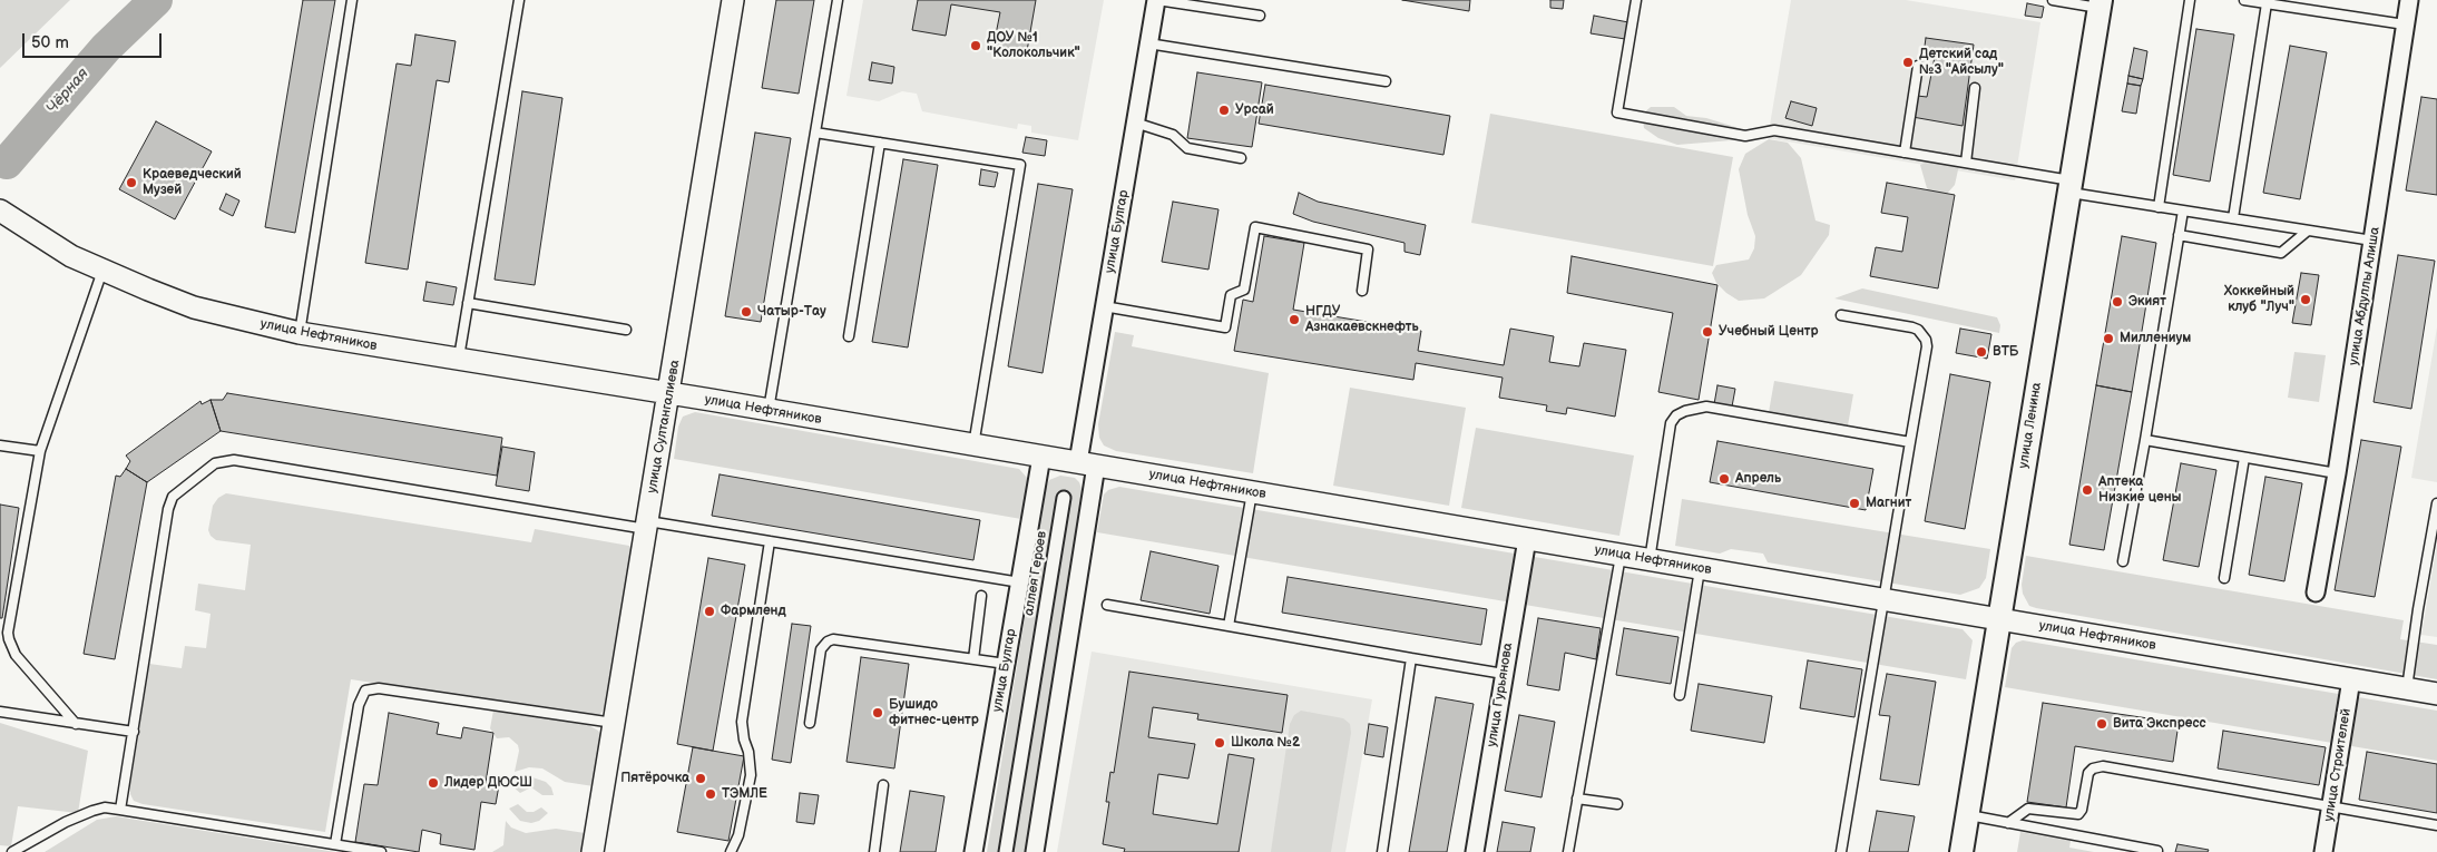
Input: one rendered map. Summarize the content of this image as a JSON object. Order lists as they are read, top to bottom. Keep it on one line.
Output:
{"streets":{"main road":["улица Ленина"],"street":["улица Булгар","улица Абдуллы Алиша","улица Нефтяников","улица Султангалиева","аллея Героев","улица Гурьянова","улица Строителей"]},"crossings":[["улица Булгар","улица Нефтяников"],["улица Нефтяников","улица Ленина"],["улица Нефтяников","улица Султангалиева"],["улица Нефтяников","улица Гурьянова"],["улица Нефтяников","улица Строителей"]],"water":["Чёрная"],"places":["ДОУ №1 \"Колокольчик\"","Детский сад №3 \"Айсылу\"","Урсай","Краеведческий Музей","Хоккейный клуб \"Луч\"","Экият","Чатыр-Тау","НГДУ Азнакаевскнефть","Учебный Центр","Миллениум","ВТБ","Апрель","Аптека Низкие цены","Магнит","Фармленд","Бушидо фитнес-центр","Вита Экспресс","Школа №2","Пятёрочка","Лидер ДЮСШ","ТЭМЛЕ"],"scale_bar":"50 m"}
